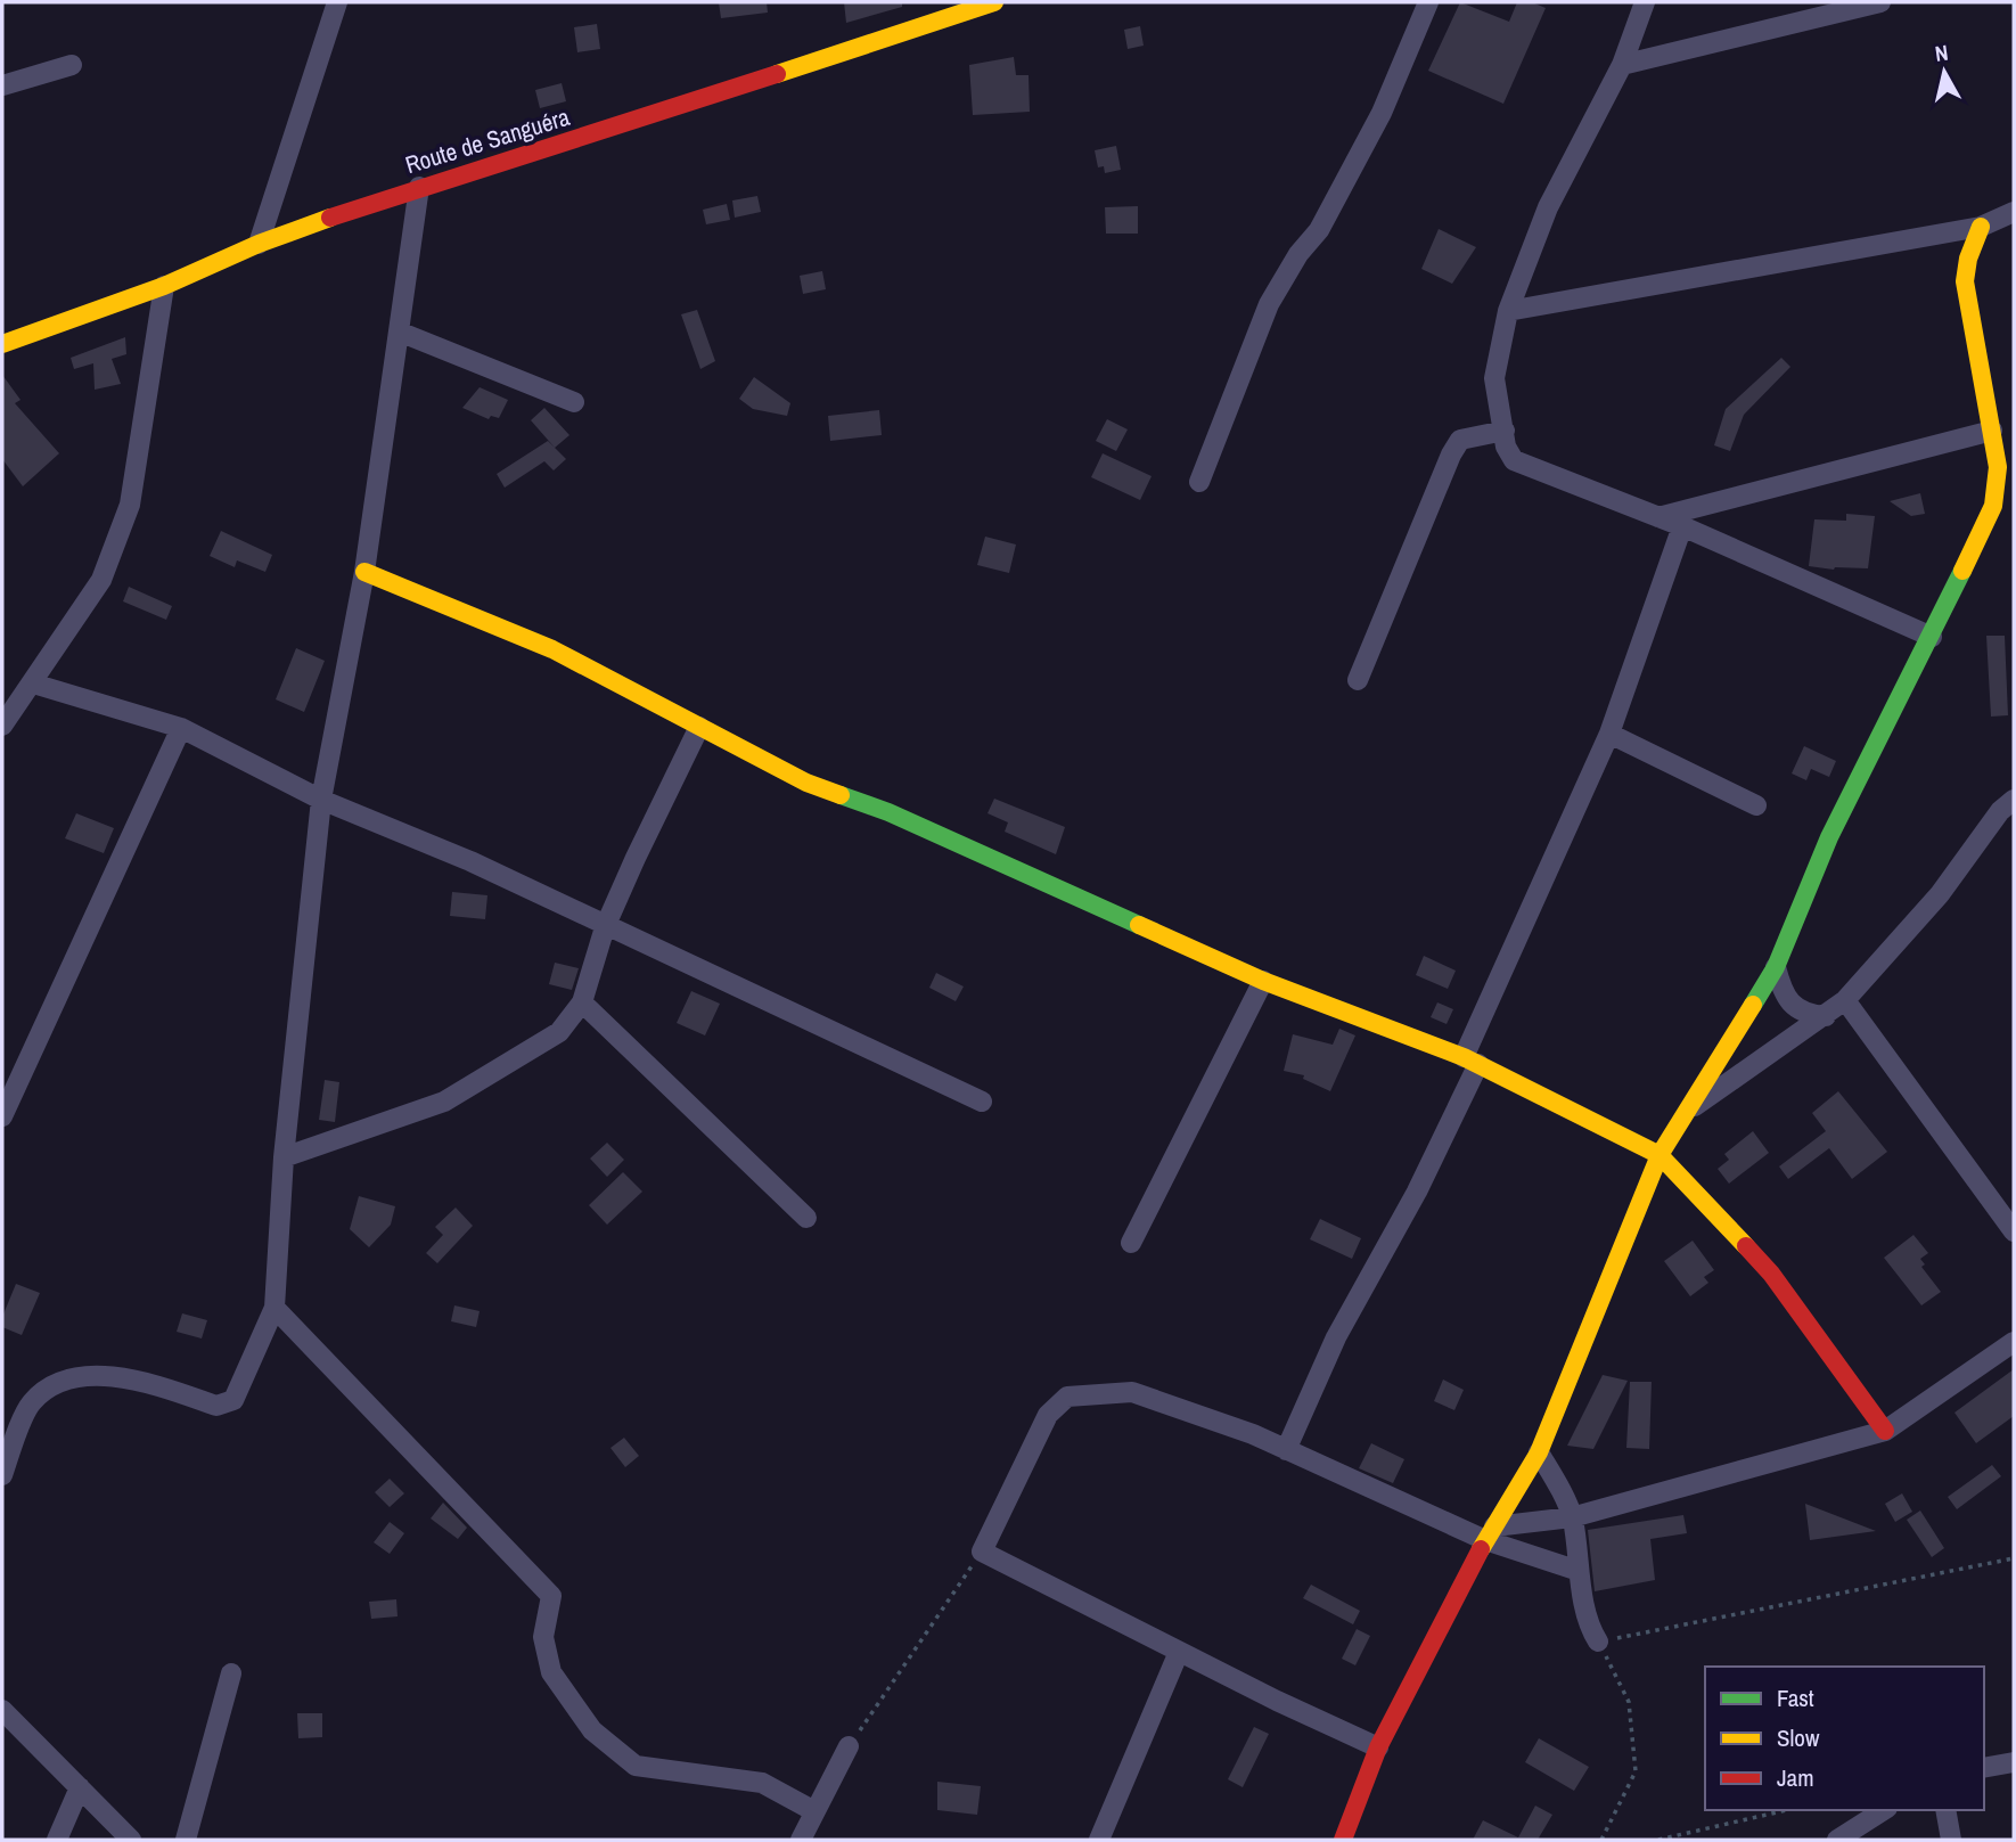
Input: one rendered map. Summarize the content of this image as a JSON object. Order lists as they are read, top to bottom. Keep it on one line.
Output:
{"streets":{"street":["Route de Sanguéra"]},"legend":["Fast","Slow","Jam"],"north":"top"}
